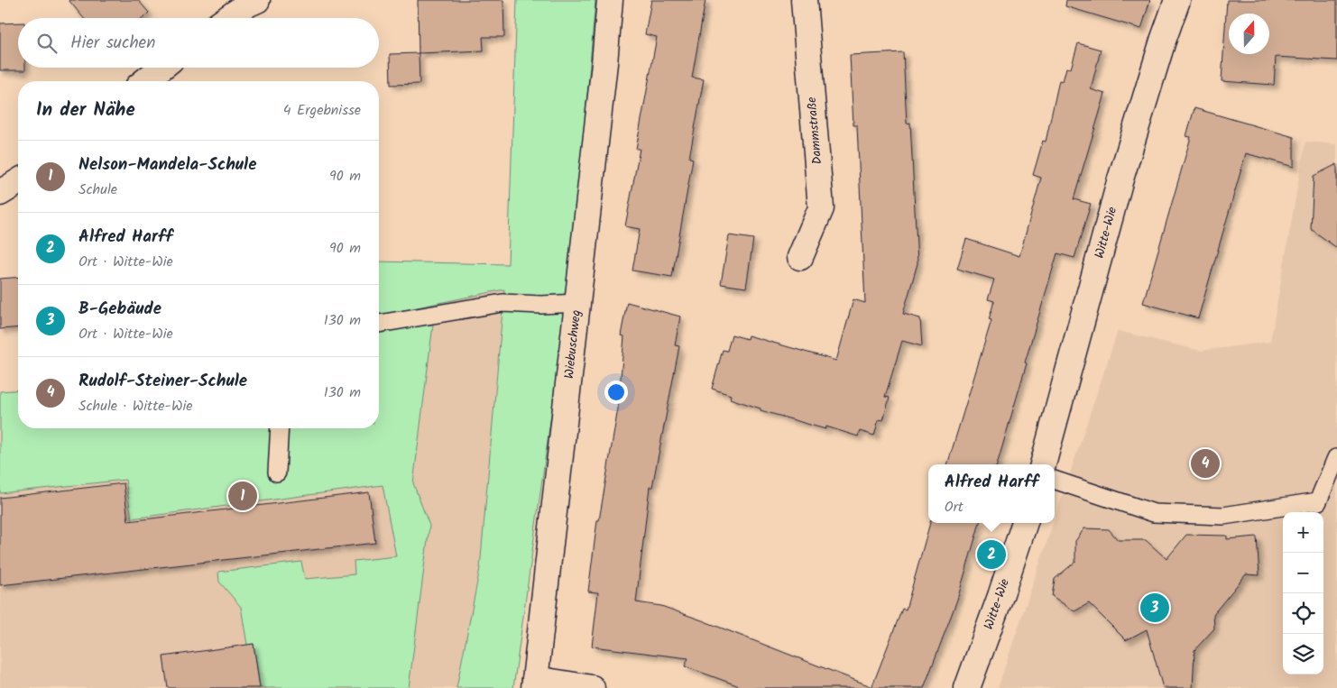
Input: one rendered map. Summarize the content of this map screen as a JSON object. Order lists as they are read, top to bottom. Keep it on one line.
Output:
{"streets":{"street":["Dammstraße","Witte-Wie","Wiebuschweg"]},"north":"top","page":{"search":"Hier suchen","heading":["In der Nähe","4 Ergebnisse"],"list":[{"mark":"1","name":"Nelson-Mandela-Schule","note":"Schule","value":"90 m"},{"mark":"2","name":"Alfred Harff","note":"Ort · Witte-Wie","value":"90 m"},{"mark":"3","name":"B-Gebäude","note":"Ort · Witte-Wie","value":"130 m"},{"mark":"4","name":"Rudolf-Steiner-Schule","note":"Schule · Witte-Wie","value":"130 m"}],"pins":["4","1","2","3"],"popup":["Alfred Harff","Ort"],"map_buttons":["+","−"]}}
